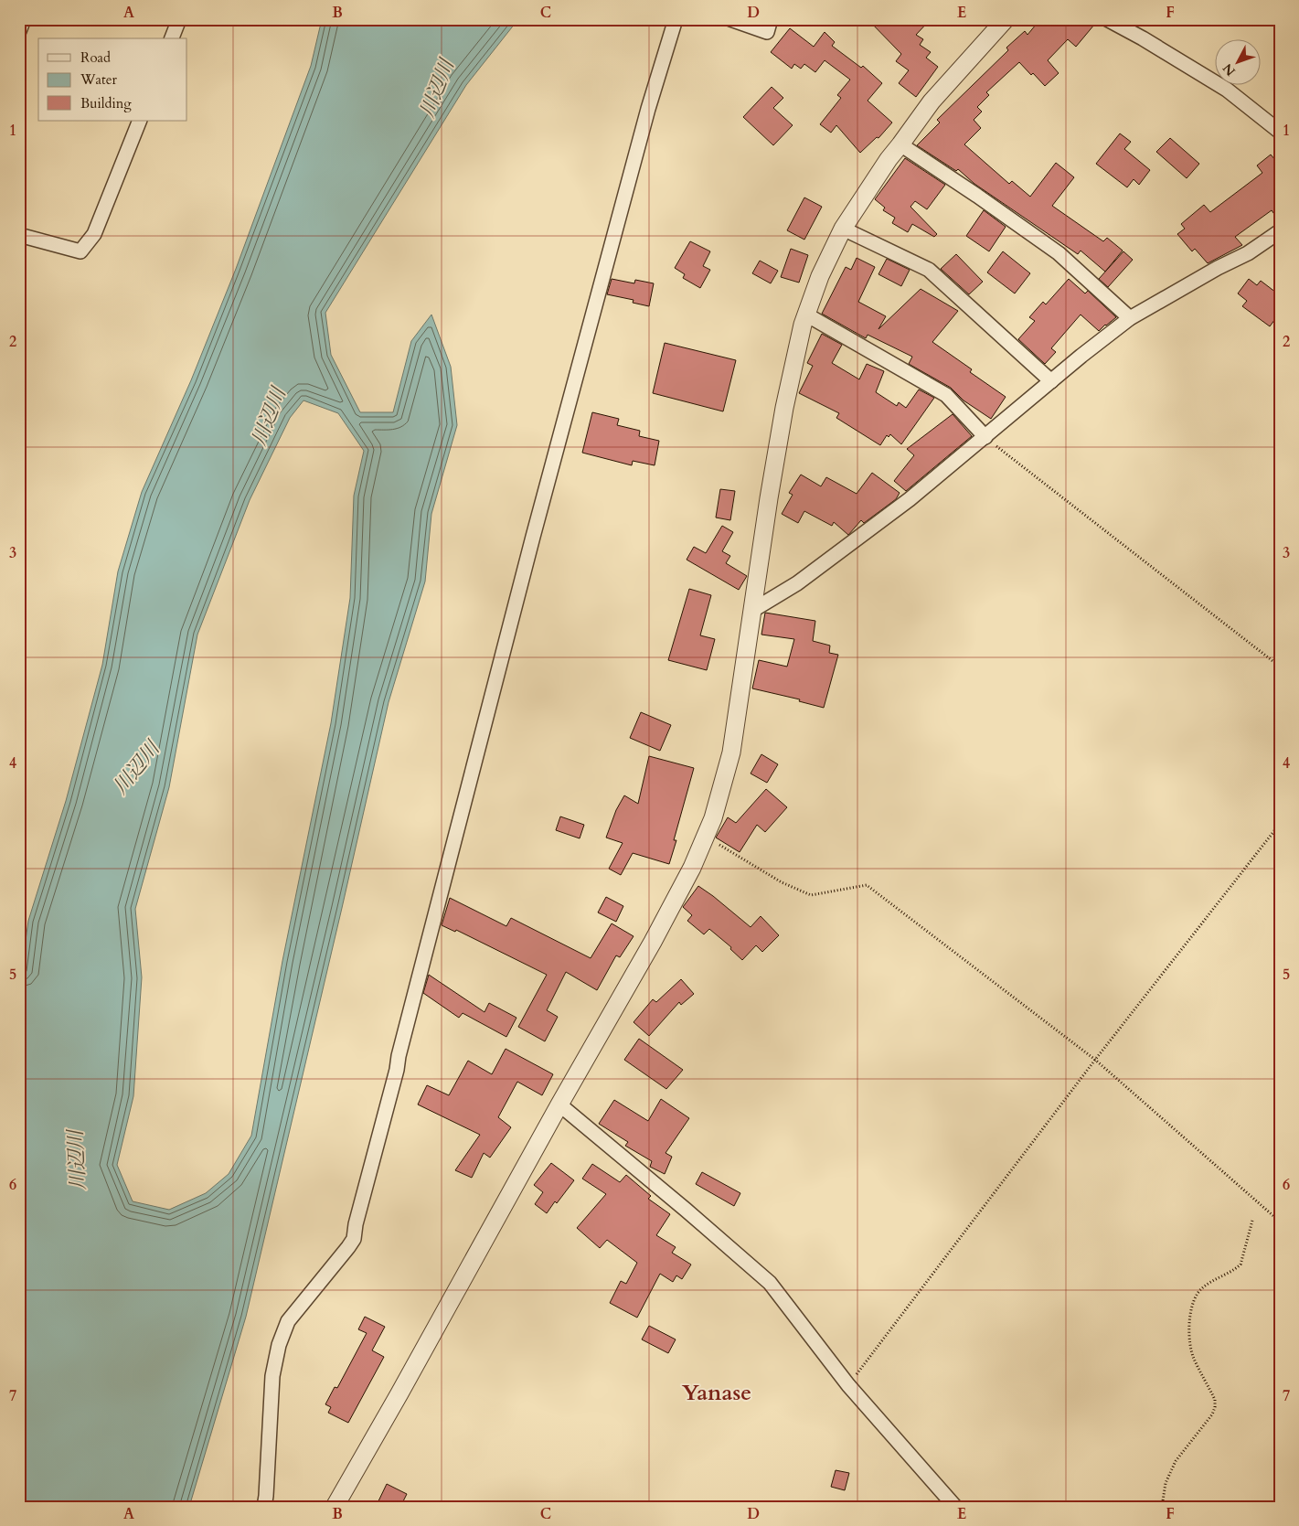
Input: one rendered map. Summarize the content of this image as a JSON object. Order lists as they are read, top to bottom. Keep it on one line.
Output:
{"districts":["Yanase"],"water":["川辺川"],"legend":["Road","Water","Building"],"north":"bottom left","grid":{"columns":["A","B","C","D","E","F"],"rows":["1","2","3","4","5","6","7"]}}
